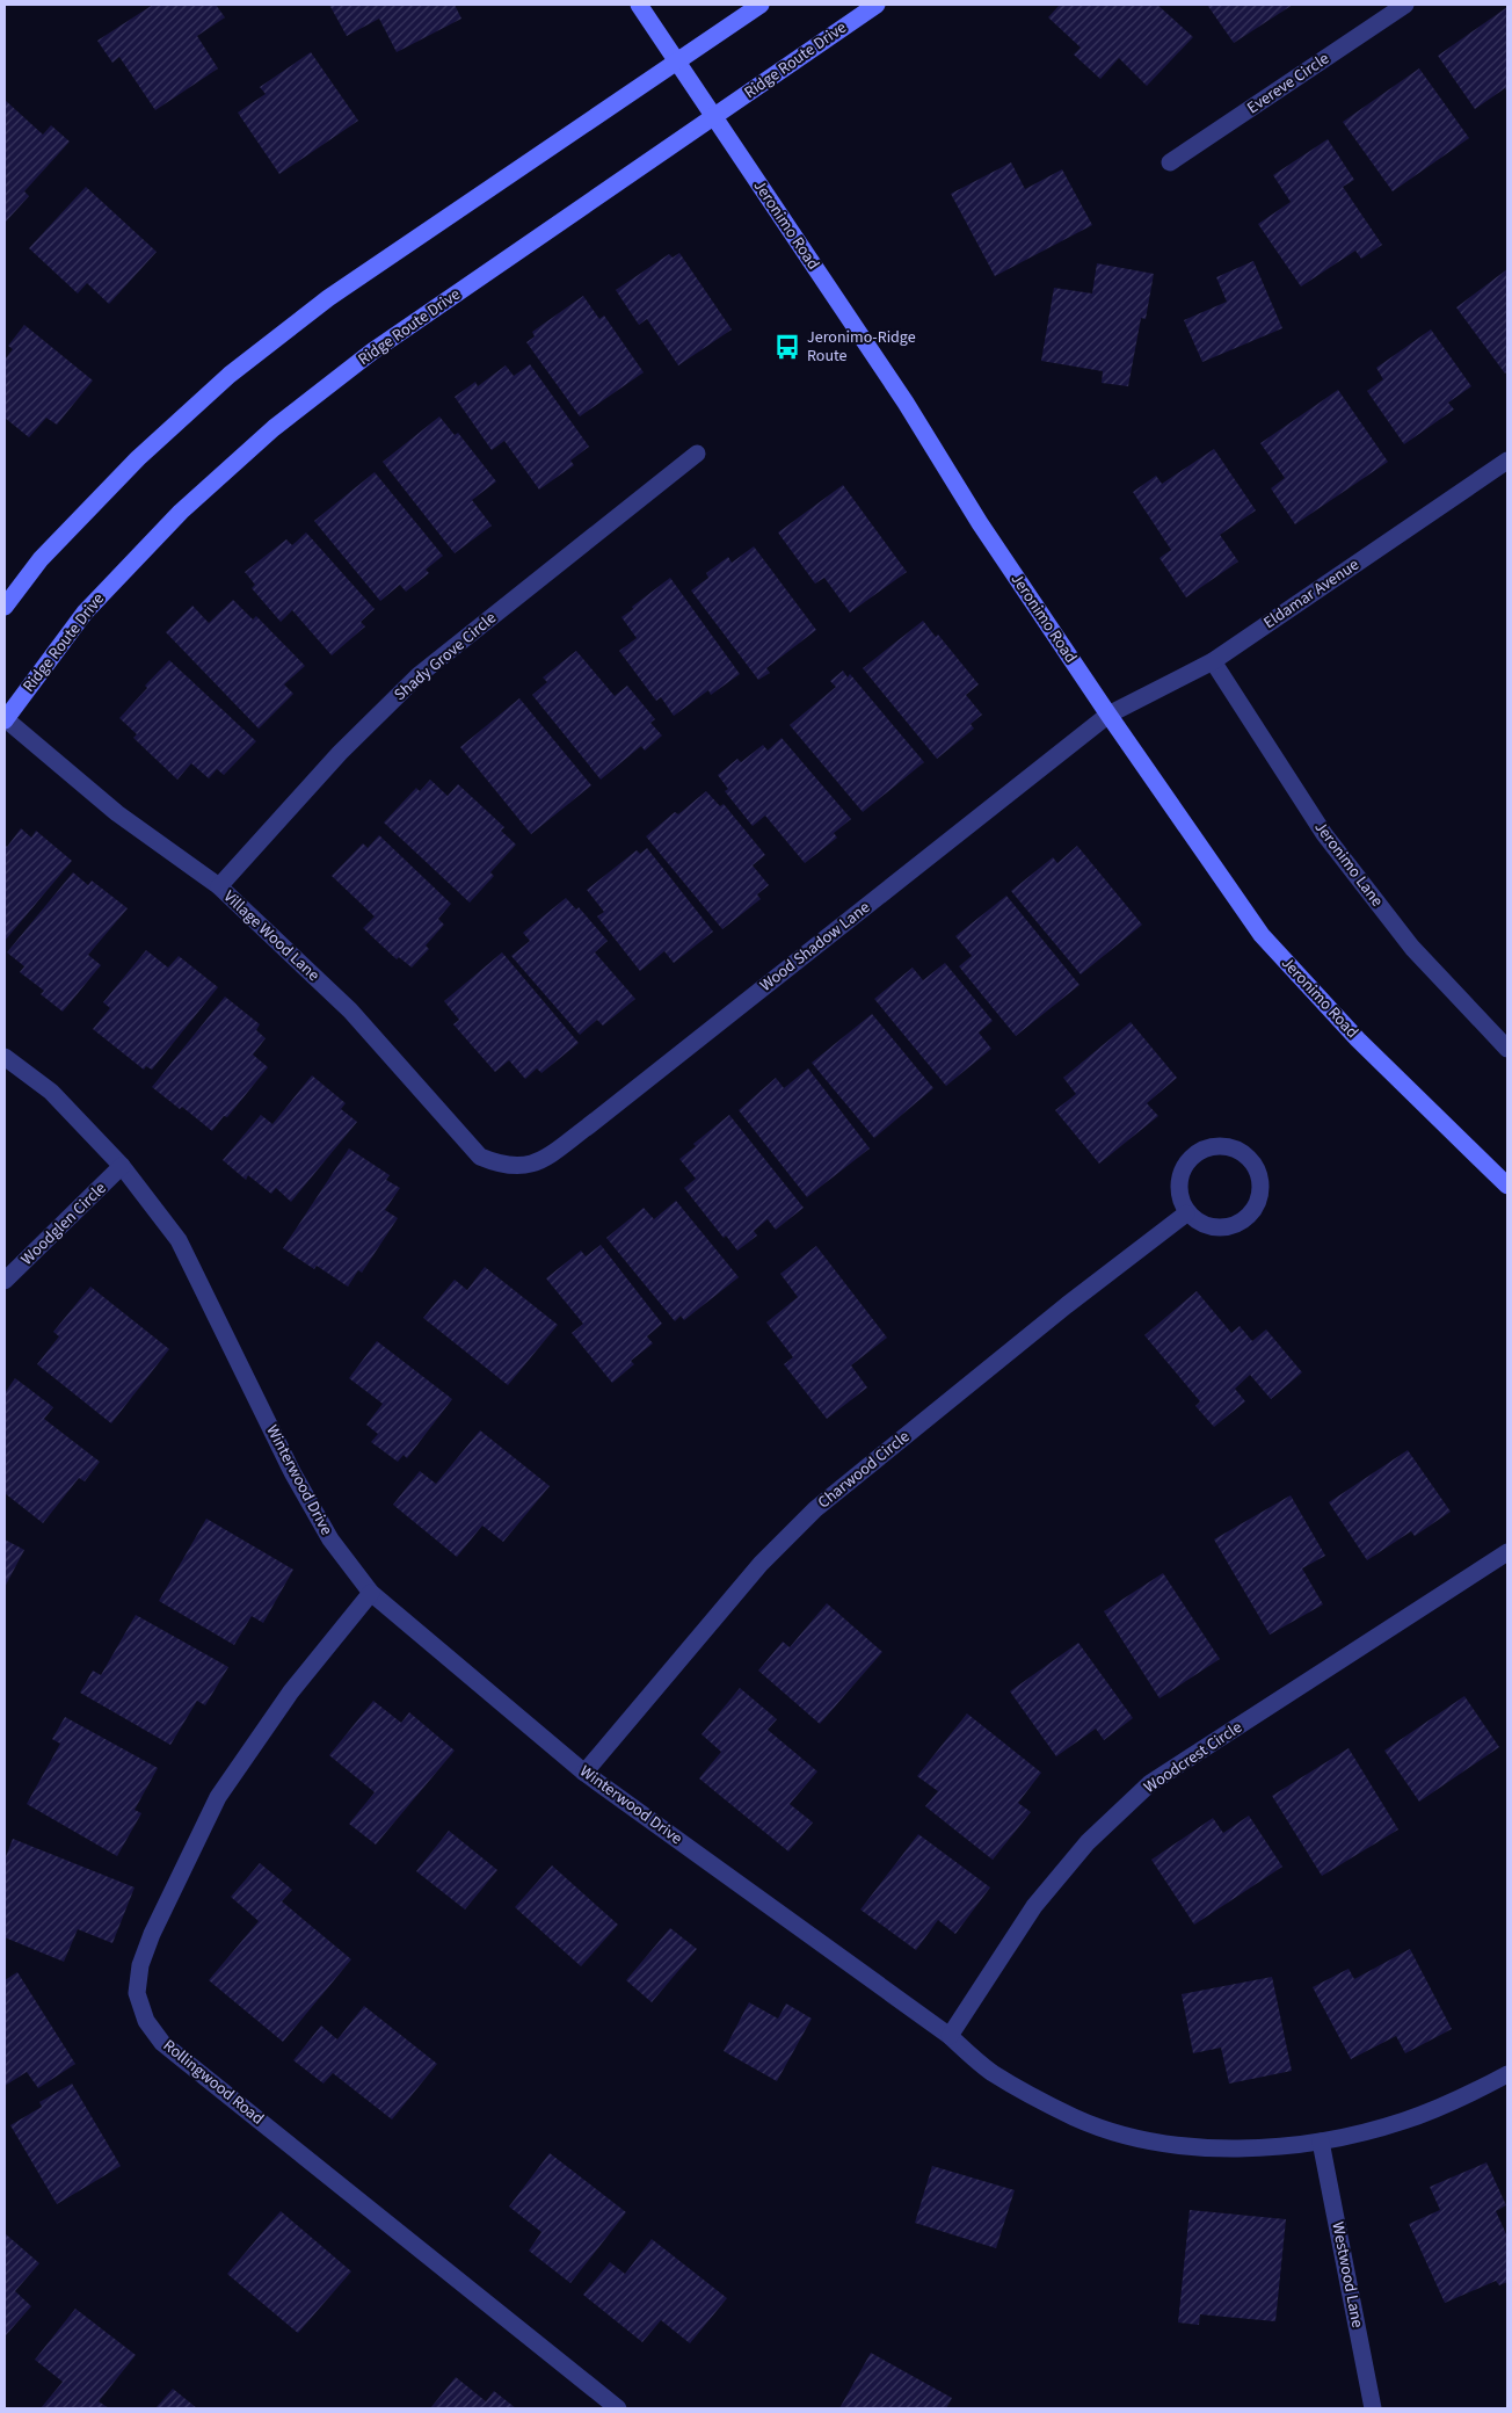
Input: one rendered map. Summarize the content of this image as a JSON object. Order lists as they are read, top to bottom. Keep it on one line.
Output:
{"streets":{"main road":["Ridge Route Drive","Jeronimo Road"],"street":["Evereve Circle","Eldamar Avenue","Shady Grove Circle","Jeronimo Lane","Village Wood Lane","Wood Shadow Lane","Woodglen Circle","Charwood Circle","Winterwood Drive","Woodcrest Circle","Rollingwood Road","Westwood Lane"]},"crossings":[["Ridge Route Drive","Jeronimo Road"],["Ridge Route Drive","Village Wood Lane"],["Jeronimo Road","Eldamar Avenue"],["Jeronimo Road","Wood Shadow Lane"],["Eldamar Avenue","Jeronimo Lane"],["Eldamar Avenue","Wood Shadow Lane"],["Shady Grove Circle","Village Wood Lane"],["Village Wood Lane","Wood Shadow Lane"],["Woodglen Circle","Winterwood Drive"],["Charwood Circle","Winterwood Drive"],["Winterwood Drive","Woodcrest Circle"],["Winterwood Drive","Rollingwood Road"],["Winterwood Drive","Westwood Lane"]],"places":{"bus stop":["Jeronimo-Ridge Route"]}}
